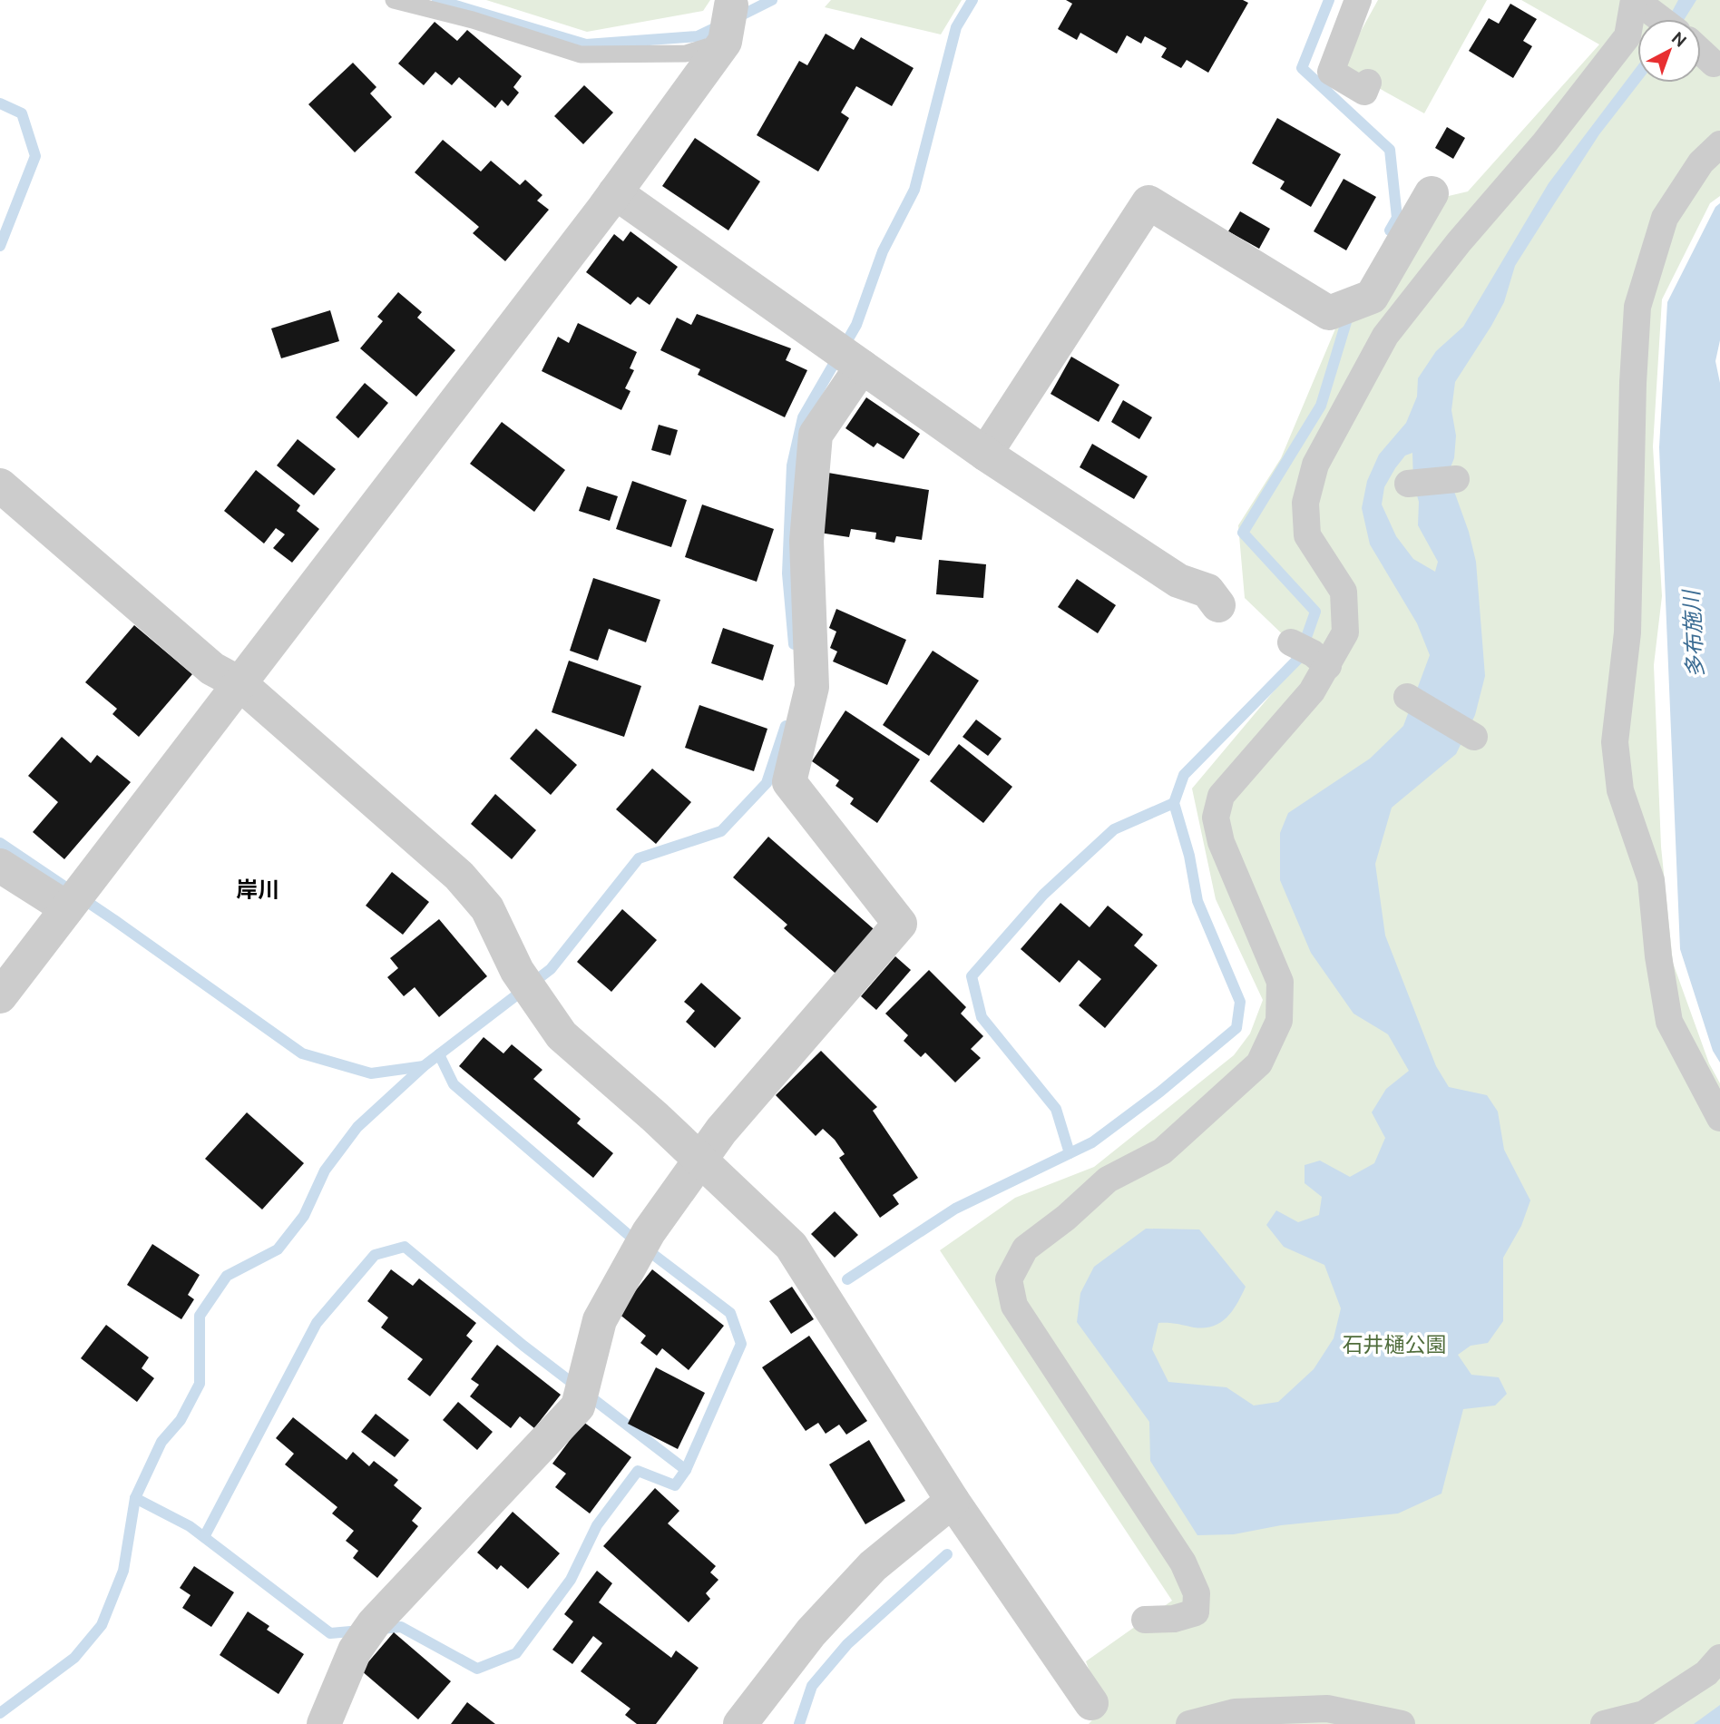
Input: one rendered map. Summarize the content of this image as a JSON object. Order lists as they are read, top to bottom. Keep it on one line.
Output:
{"districts":["岸川"],"water":["多布施川"],"parks":["石井樋公園"],"north":"top right"}
